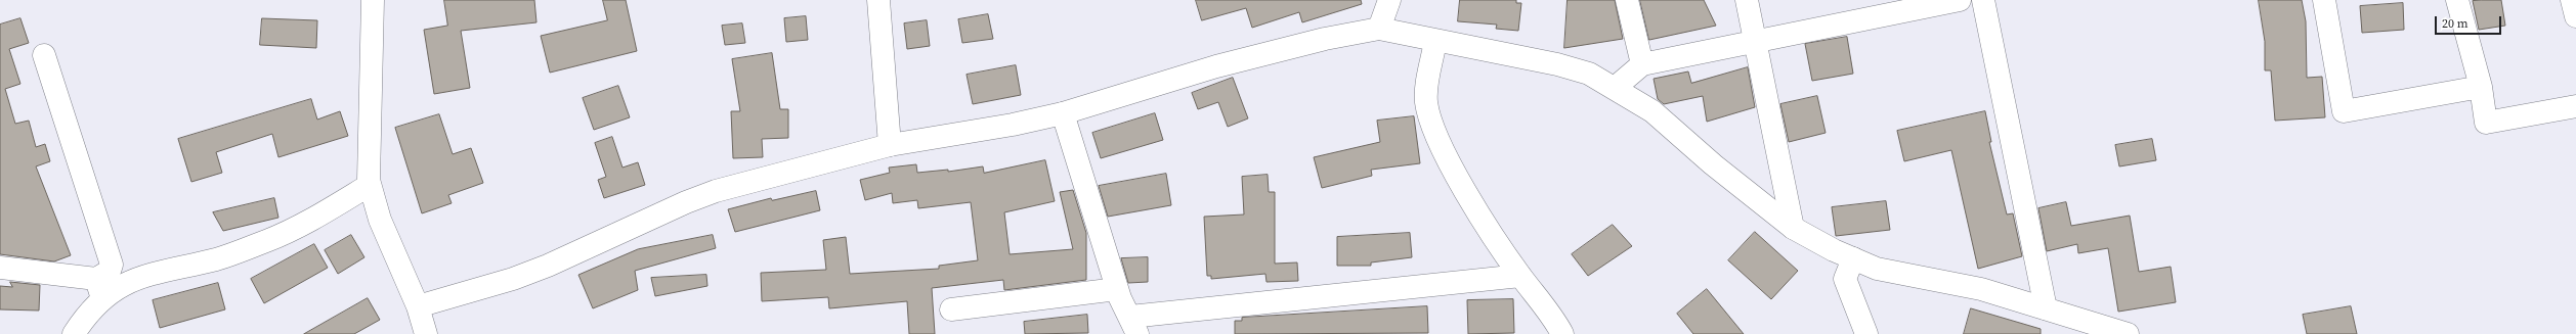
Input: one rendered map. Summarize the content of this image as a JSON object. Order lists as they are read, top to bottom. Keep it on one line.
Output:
{"scale_bar":"20 m"}
